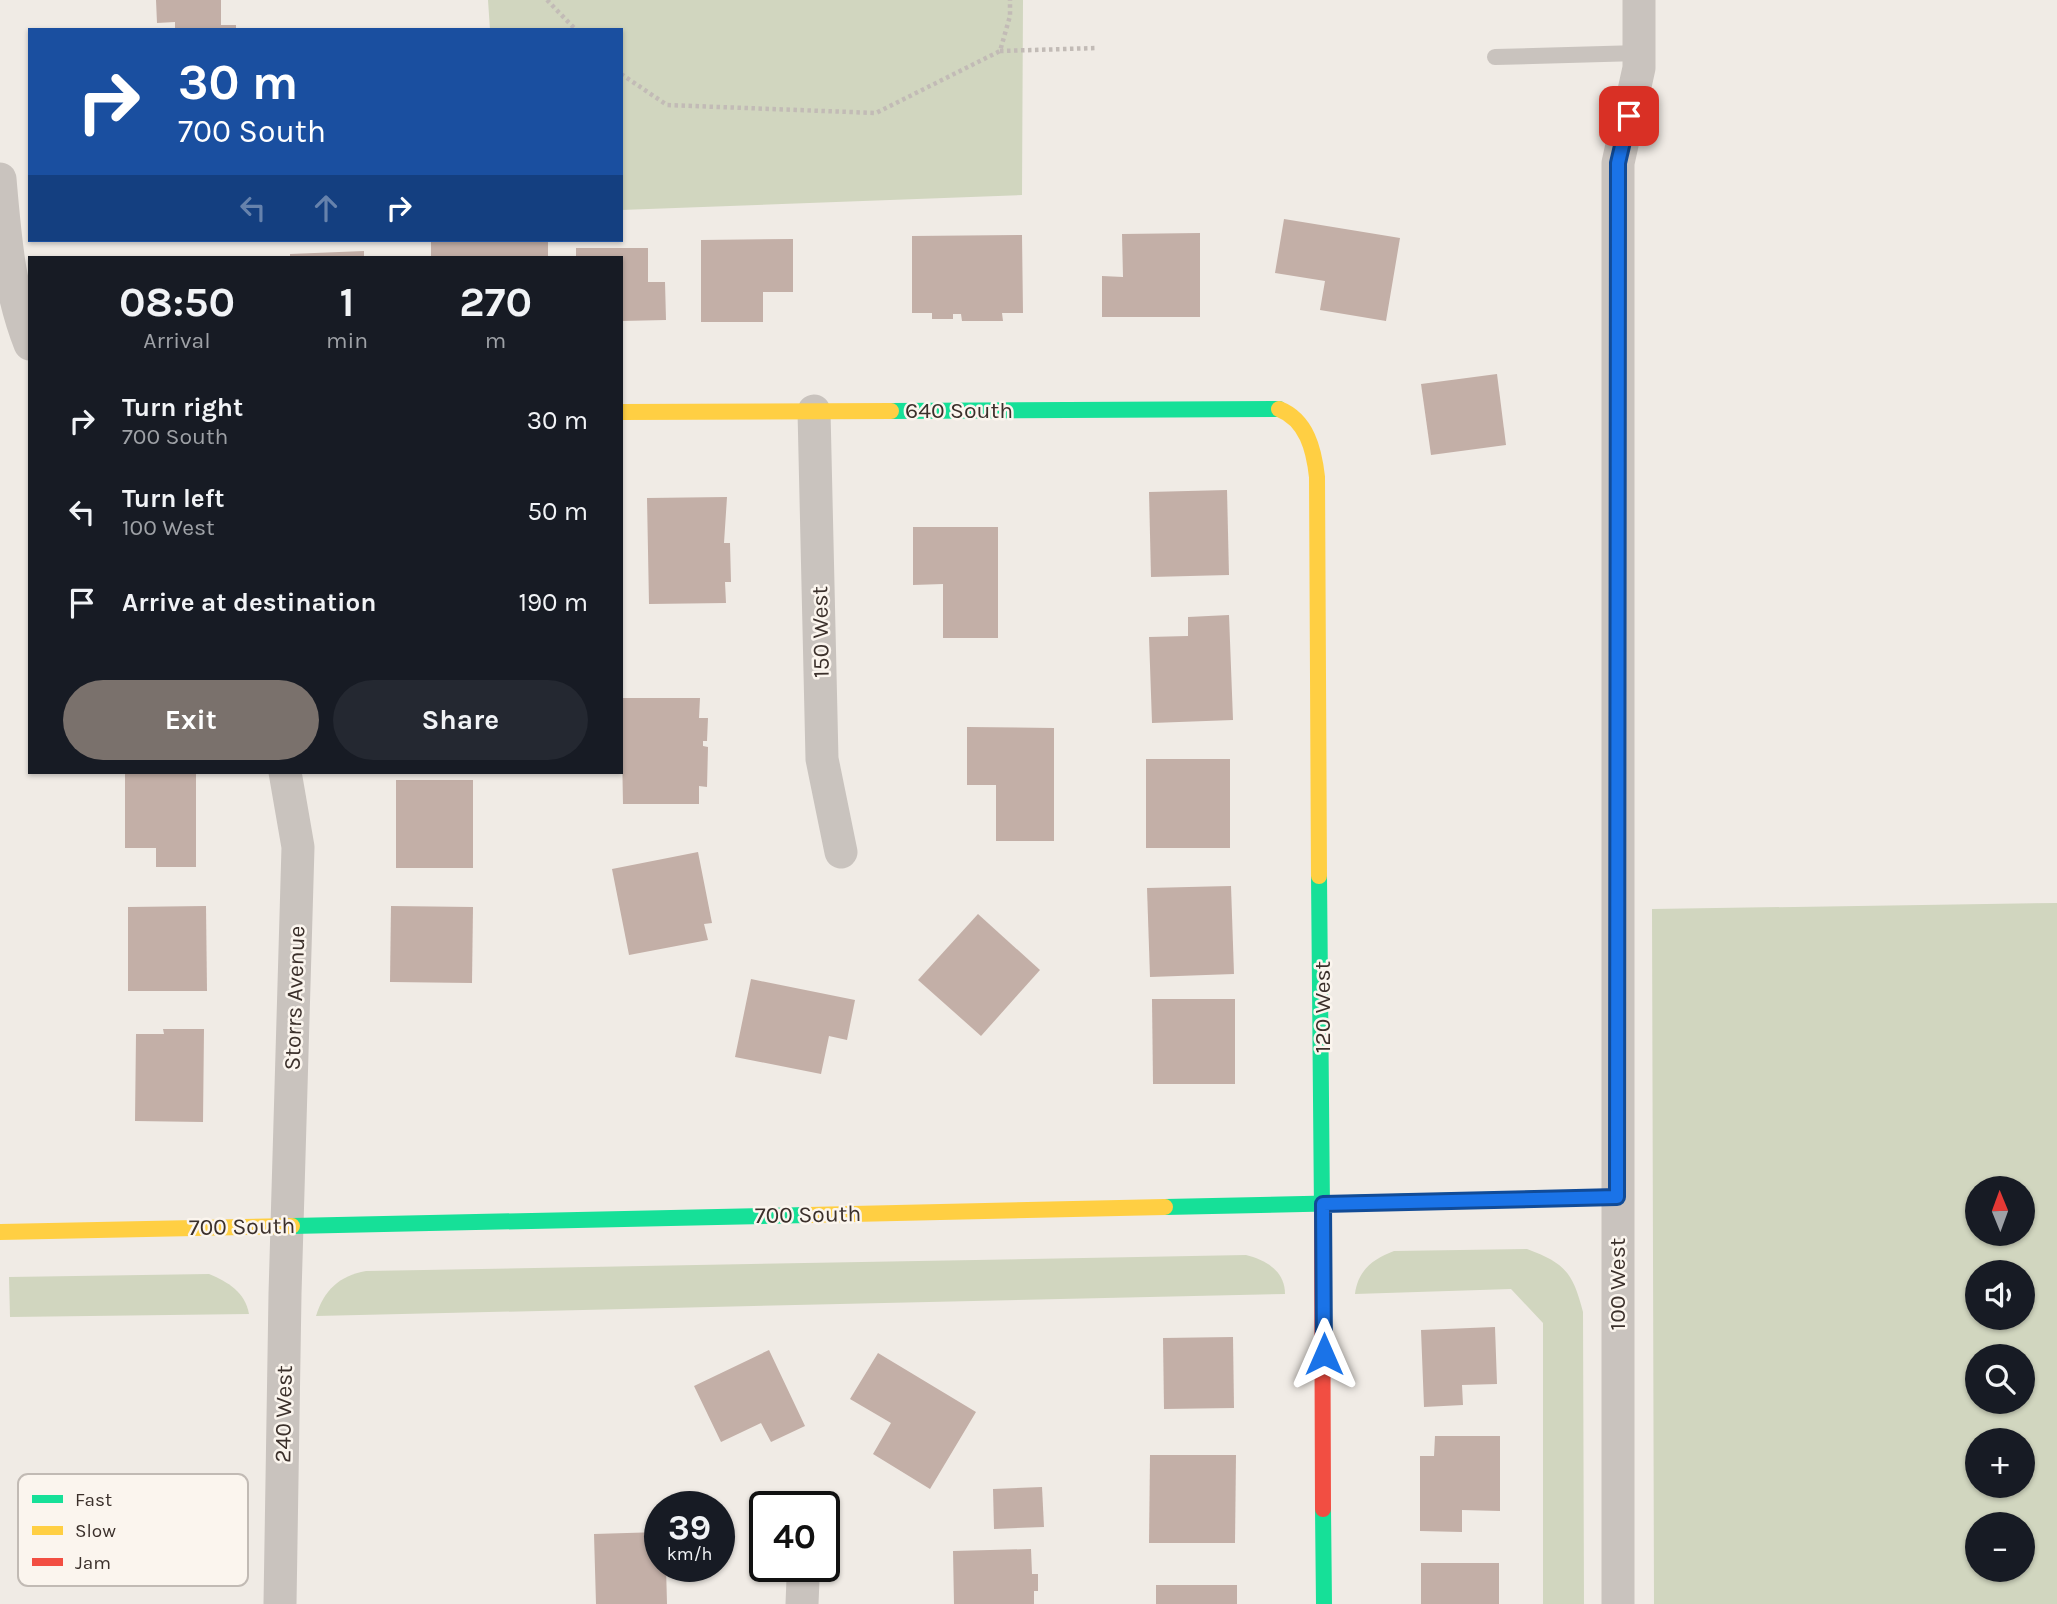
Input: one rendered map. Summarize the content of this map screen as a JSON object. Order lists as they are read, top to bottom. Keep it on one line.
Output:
{"streets":{"street":["640 South","150 West","Storrs Avenue","120 West","700 South","100 West","240 West"]},"crossings":[["640 South","150 West"],["640 South","120 West"],["Storrs Avenue","700 South"],["Storrs Avenue","240 West"],["120 West","700 South"],["700 South","100 West"],["700 South","240 West"]],"legend":["Fast","Slow","Jam"],"north":"top","page":{"turn":["30 m","700 South"],"eta":["08:50","Arrival","1","min","270","m"],"list":[{"name":"Turn right","note":"700 South","value":"30 m"},{"name":"Turn left","note":"100 West","value":"50 m"},{"name":"Arrive at destination","value":"190 m"}],"buttons":["Exit","Share"],"map_buttons":["+","−"],"speed":"39 km/h","limit":"40"}}
